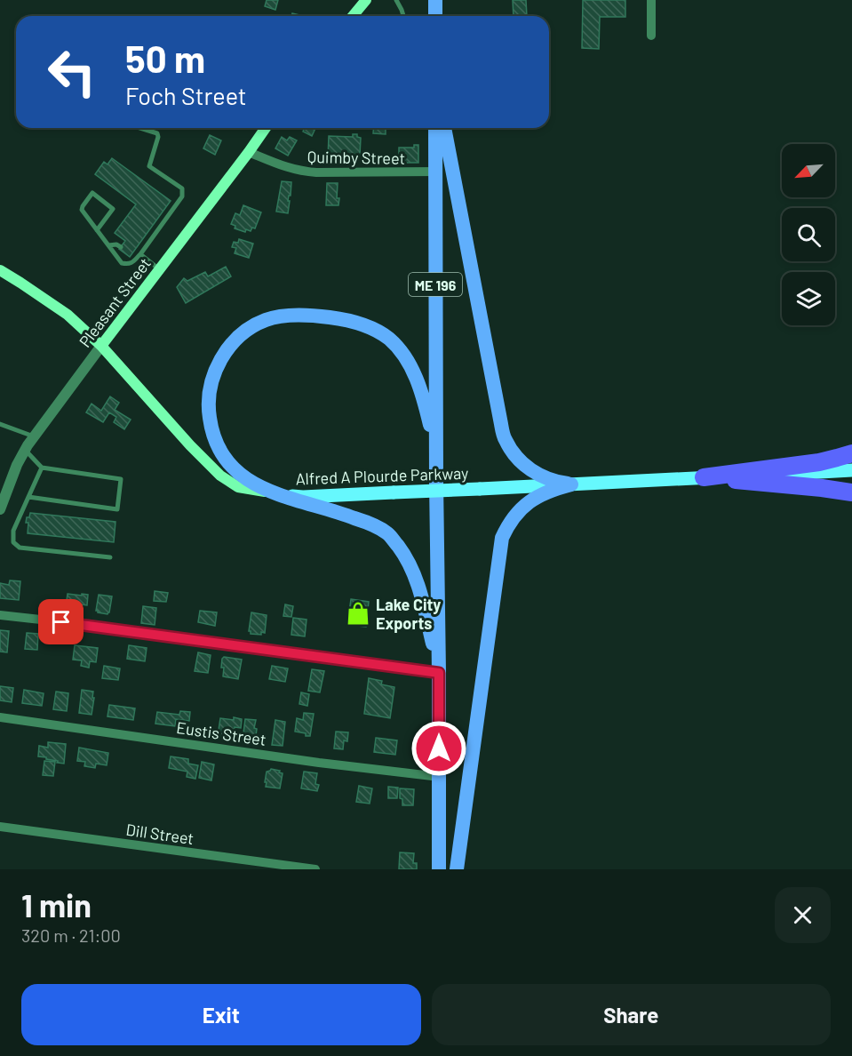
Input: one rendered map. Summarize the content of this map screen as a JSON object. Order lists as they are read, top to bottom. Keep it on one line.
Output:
{"streets":{"highway":["ME 196"],"main road":["Pleasant Street","Alfred A Plourde Parkway"],"street":["Quimby Street","Eustis Street","Dill Street"]},"crossings":[["Quimby Street","ME 196"],["Quimby Street","Pleasant Street"],["ME 196","Eustis Street"],["Pleasant Street","Alfred A Plourde Parkway"]],"places":{"shop":["Lake City Exports"]},"north":"bottom left","page":{"turn":["50 m","Foch Street"],"heading":["1 min","320 m · 21:00"],"buttons":["Exit","Share"]}}
